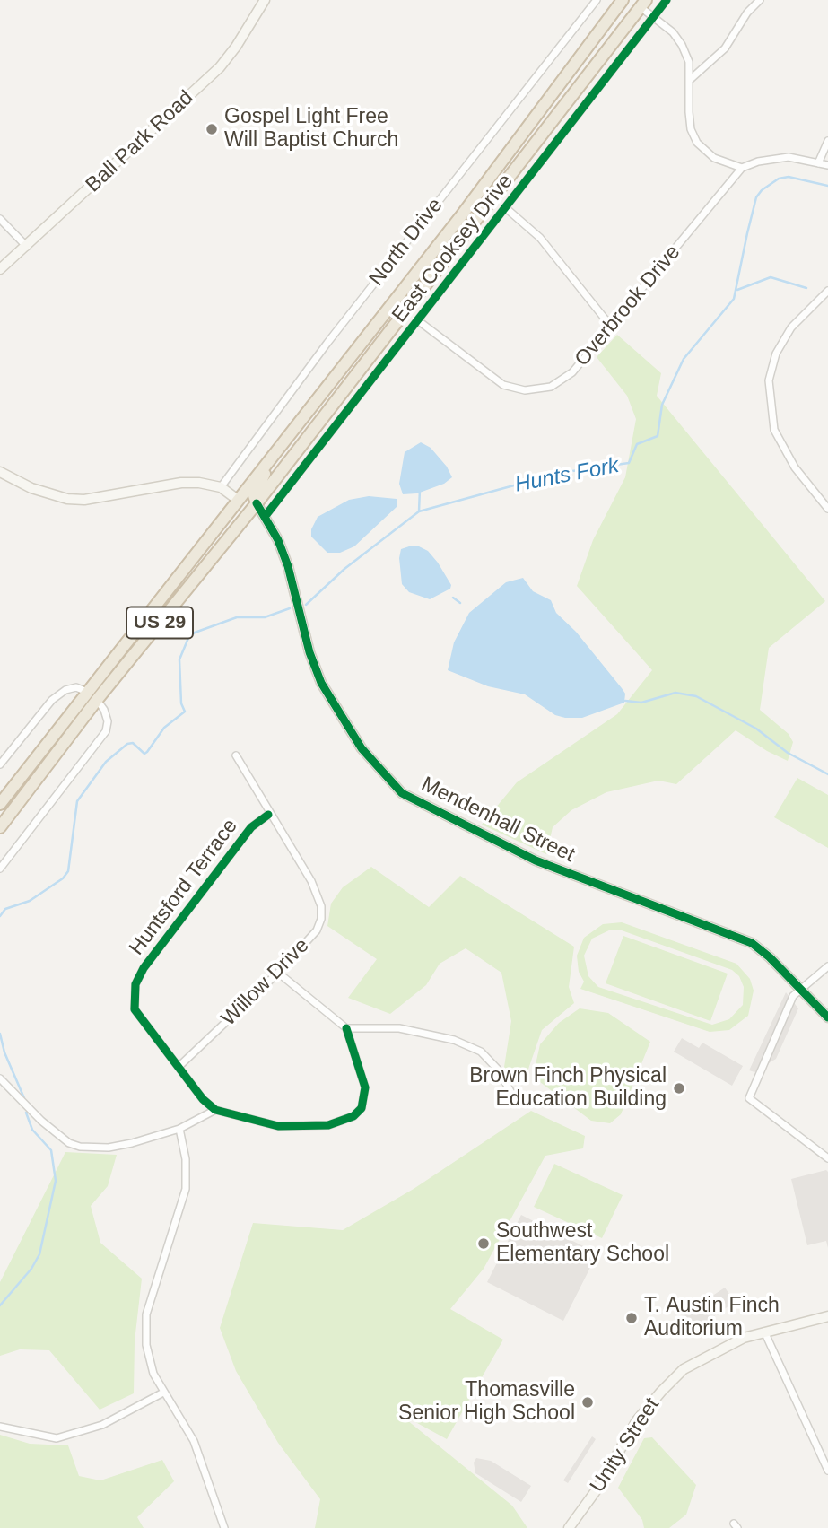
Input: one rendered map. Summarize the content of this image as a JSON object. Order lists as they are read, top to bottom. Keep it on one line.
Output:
{"streets":{"highway":["US 29"],"street":["Ball Park Road","North Drive","East Cooksey Drive","Overbrook Drive","Mendenhall Street","Huntsford Terrace","Willow Drive","Unity Street"]},"crossings":[["East Cooksey Drive","Overbrook Drive"],["East Cooksey Drive","Mendenhall Street"],["US 29","Mendenhall Street"],["Huntsford Terrace","Willow Drive"]],"water":["Hunts Fork"],"places":["Gospel Light Free Will Baptist Church","Brown Finch Physical Education Building","Southwest Elementary School","T. Austin Finch Auditorium","Thomasville Senior High School"]}
